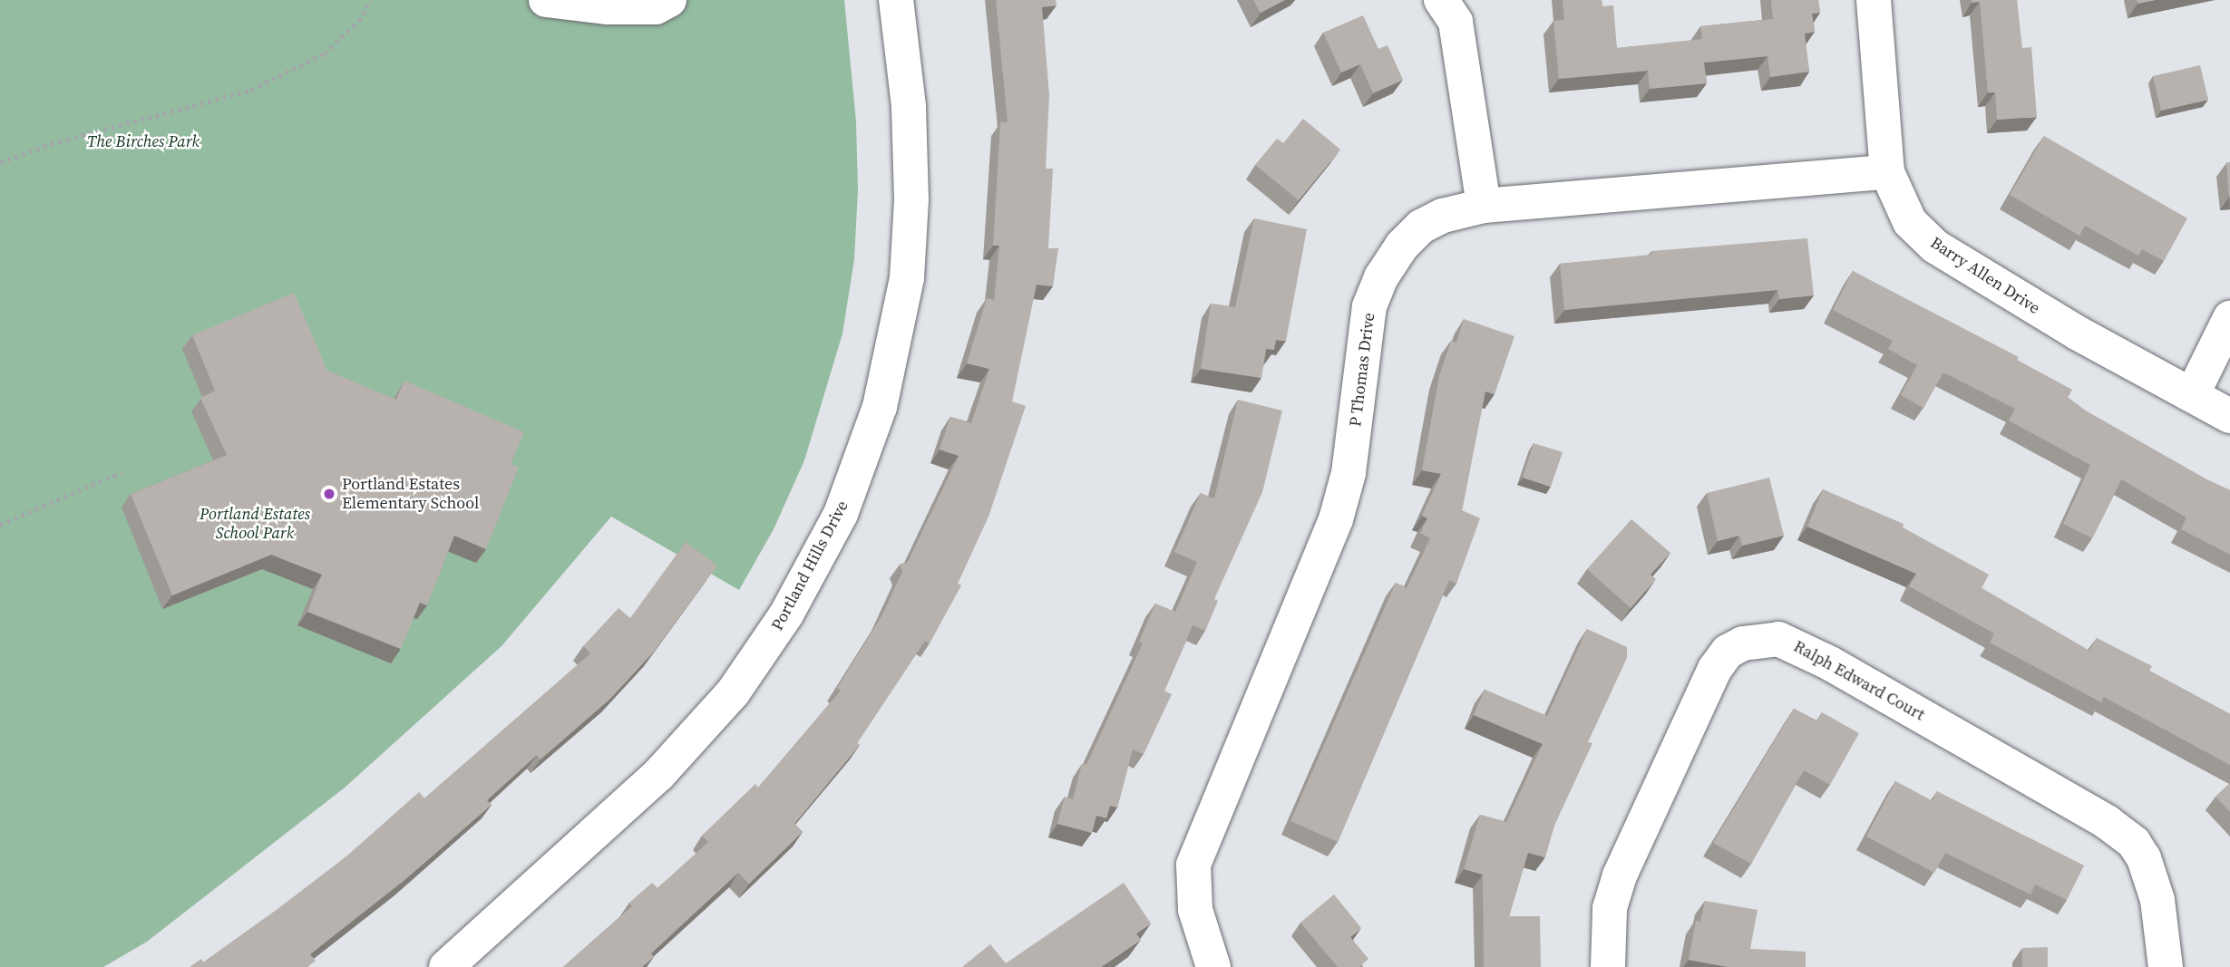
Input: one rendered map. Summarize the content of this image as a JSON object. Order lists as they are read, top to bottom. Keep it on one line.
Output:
{"streets":{"street":["Barry Allen Drive","P Thomas Drive","Portland Hills Drive","Ralph Edward Court"]},"crossings":[["Barry Allen Drive","P Thomas Drive"]],"parks":["The Birches Park","Portland Estates School Park"],"places":["Portland Estates Elementary School"]}
